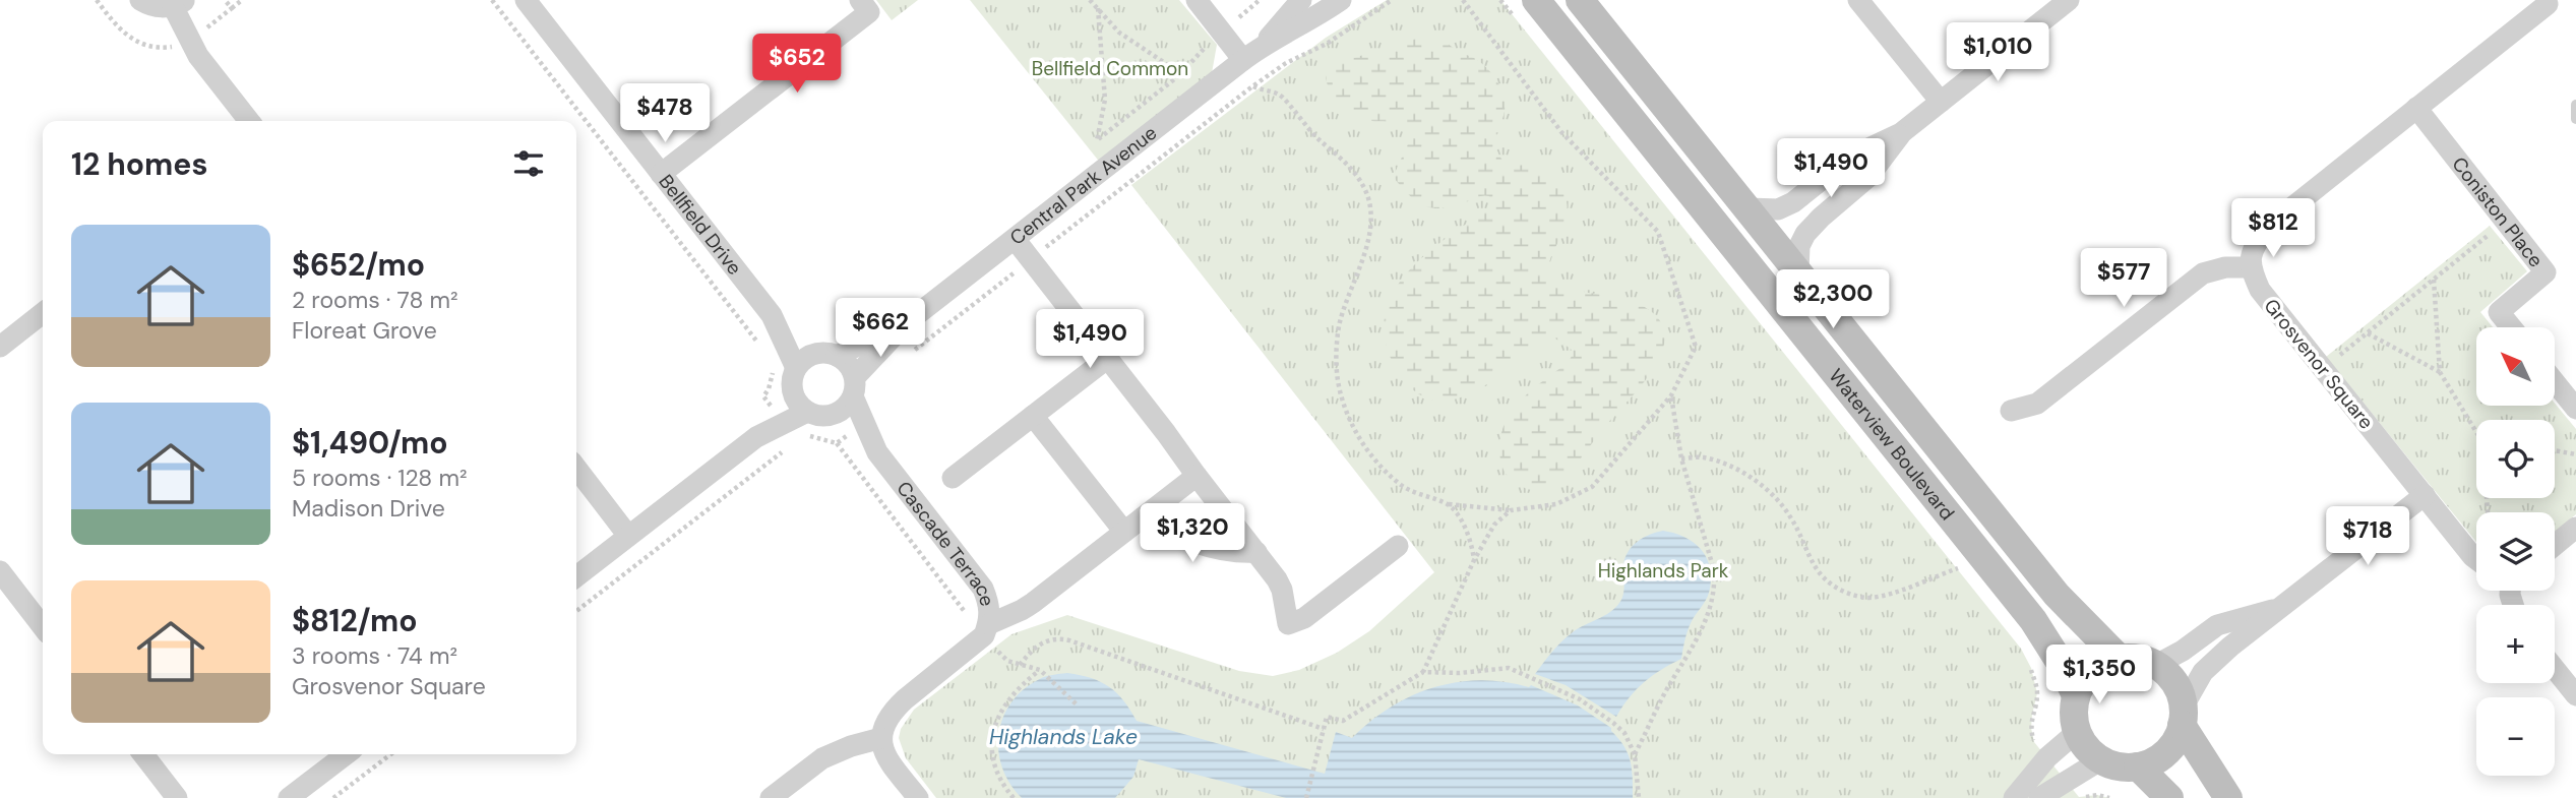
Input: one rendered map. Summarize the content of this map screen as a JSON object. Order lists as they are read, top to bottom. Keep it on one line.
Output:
{"streets":{"street":["Central Park Avenue","Coniston Place","Bellfield Drive","Grosvenor Square","Waterview Boulevard","Cascade Terrace"]},"crossings":[["Central Park Avenue","Bellfield Drive"],["Central Park Avenue","Cascade Terrace"],["Bellfield Drive","Cascade Terrace"]],"water":["Highlands Lake"],"parks":["Bellfield Common","Highlands Park"],"north":"top left","page":{"price":["$1,010","$652","$478","$1,490","$812","$577","$2,300","$662","$1,490","$1,320","$718","$1,350"],"heading":"12 homes","list":[{"name":"$652/mo","note":"2 rooms · 78 m² · Floreat Grove"},{"name":"$1,490/mo","note":"5 rooms · 128 m² · Madison Drive"},{"name":"$812/mo","note":"3 rooms · 74 m² · Grosvenor Square"}],"map_buttons":["+","−"]}}
